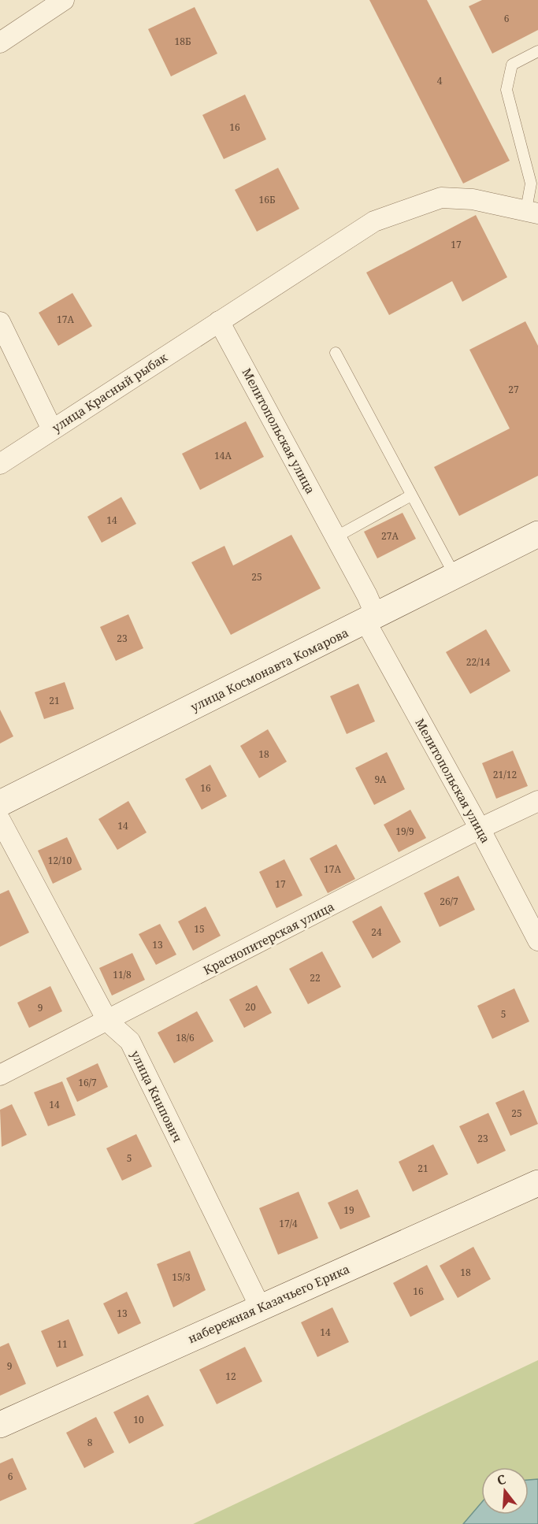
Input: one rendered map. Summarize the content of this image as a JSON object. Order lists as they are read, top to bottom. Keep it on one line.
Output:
{"streets":{"main road":["улица Космонавта Комарова","набережная Казачьего Ерика"],"street":["улица Красный рыбак","Мелитопольская улица","Краснопитерская улица","улица Книпович"]},"crossings":[["улица Красный рыбак","Мелитопольская улица"],["Мелитопольская улица","улица Космонавта Комарова"],["Мелитопольская улица","Краснопитерская улица"],["Краснопитерская улица","улица Книпович"],["улица Книпович","набережная Казачьего Ерика"]],"house_numbers":["6","18Б","4","16","16Б","17","17А","27","14А","14","27А","25","23","22/14","21","18","21/12","9А","16","14","19/9","12/10","17А","17","26/7","15","24","13","11/8","22","20","9","5","18/6","16/7","14","25","23","5","21","19","17/4","18","15/3","16","13","14","11","9","12","10","8","6"],"north":"top"}
